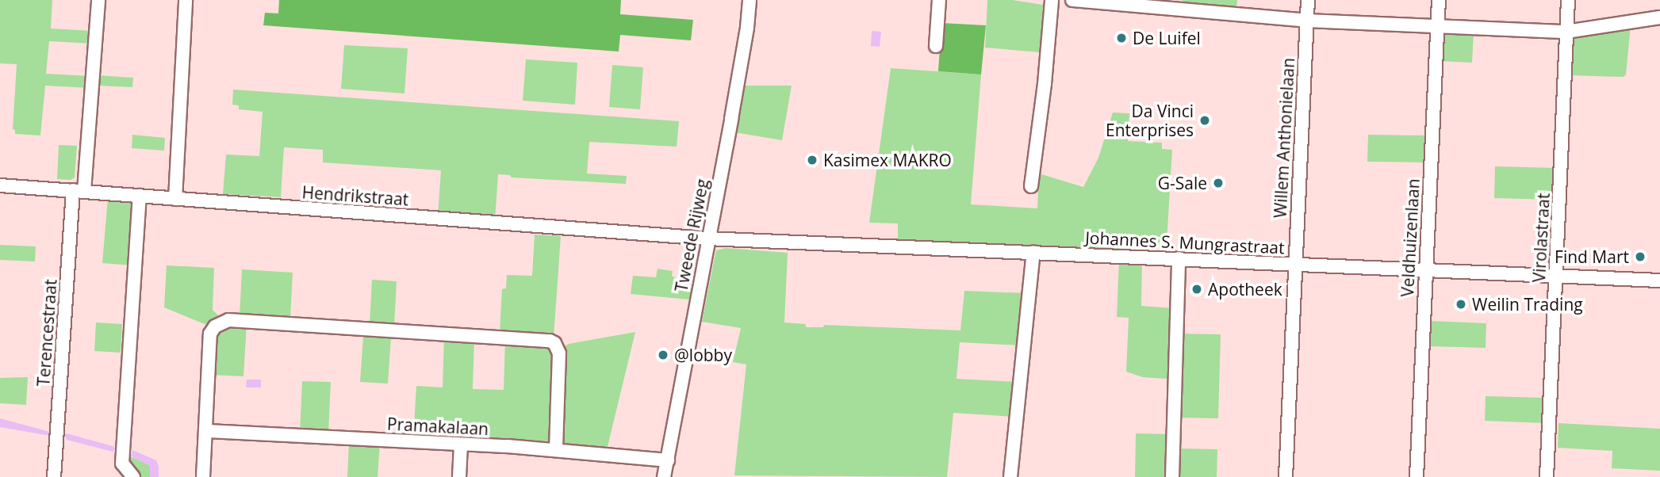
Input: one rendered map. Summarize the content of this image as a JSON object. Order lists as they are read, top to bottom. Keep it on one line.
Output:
{"streets":{"street":["Willem Anthonielaan","Hendrikstraat","Tweede Rijweg","Veldhuizenlaan","Virolastraat","Johannes S. Mungrastraat","Terencestraat","Pramakalaan"]},"crossings":[["Willem Anthonielaan","Johannes S. Mungrastraat"],["Hendrikstraat","Tweede Rijweg"],["Hendrikstraat","Johannes S. Mungrastraat"],["Hendrikstraat","Terencestraat"],["Tweede Rijweg","Johannes S. Mungrastraat"],["Tweede Rijweg","Pramakalaan"],["Veldhuizenlaan","Johannes S. Mungrastraat"],["Virolastraat","Johannes S. Mungrastraat"]],"places":["De Luifel","Da Vinci Enterprises","Kasimex MAKRO","G-Sale","Find Mart","Apotheek","Weilin Trading","@lobby"]}
